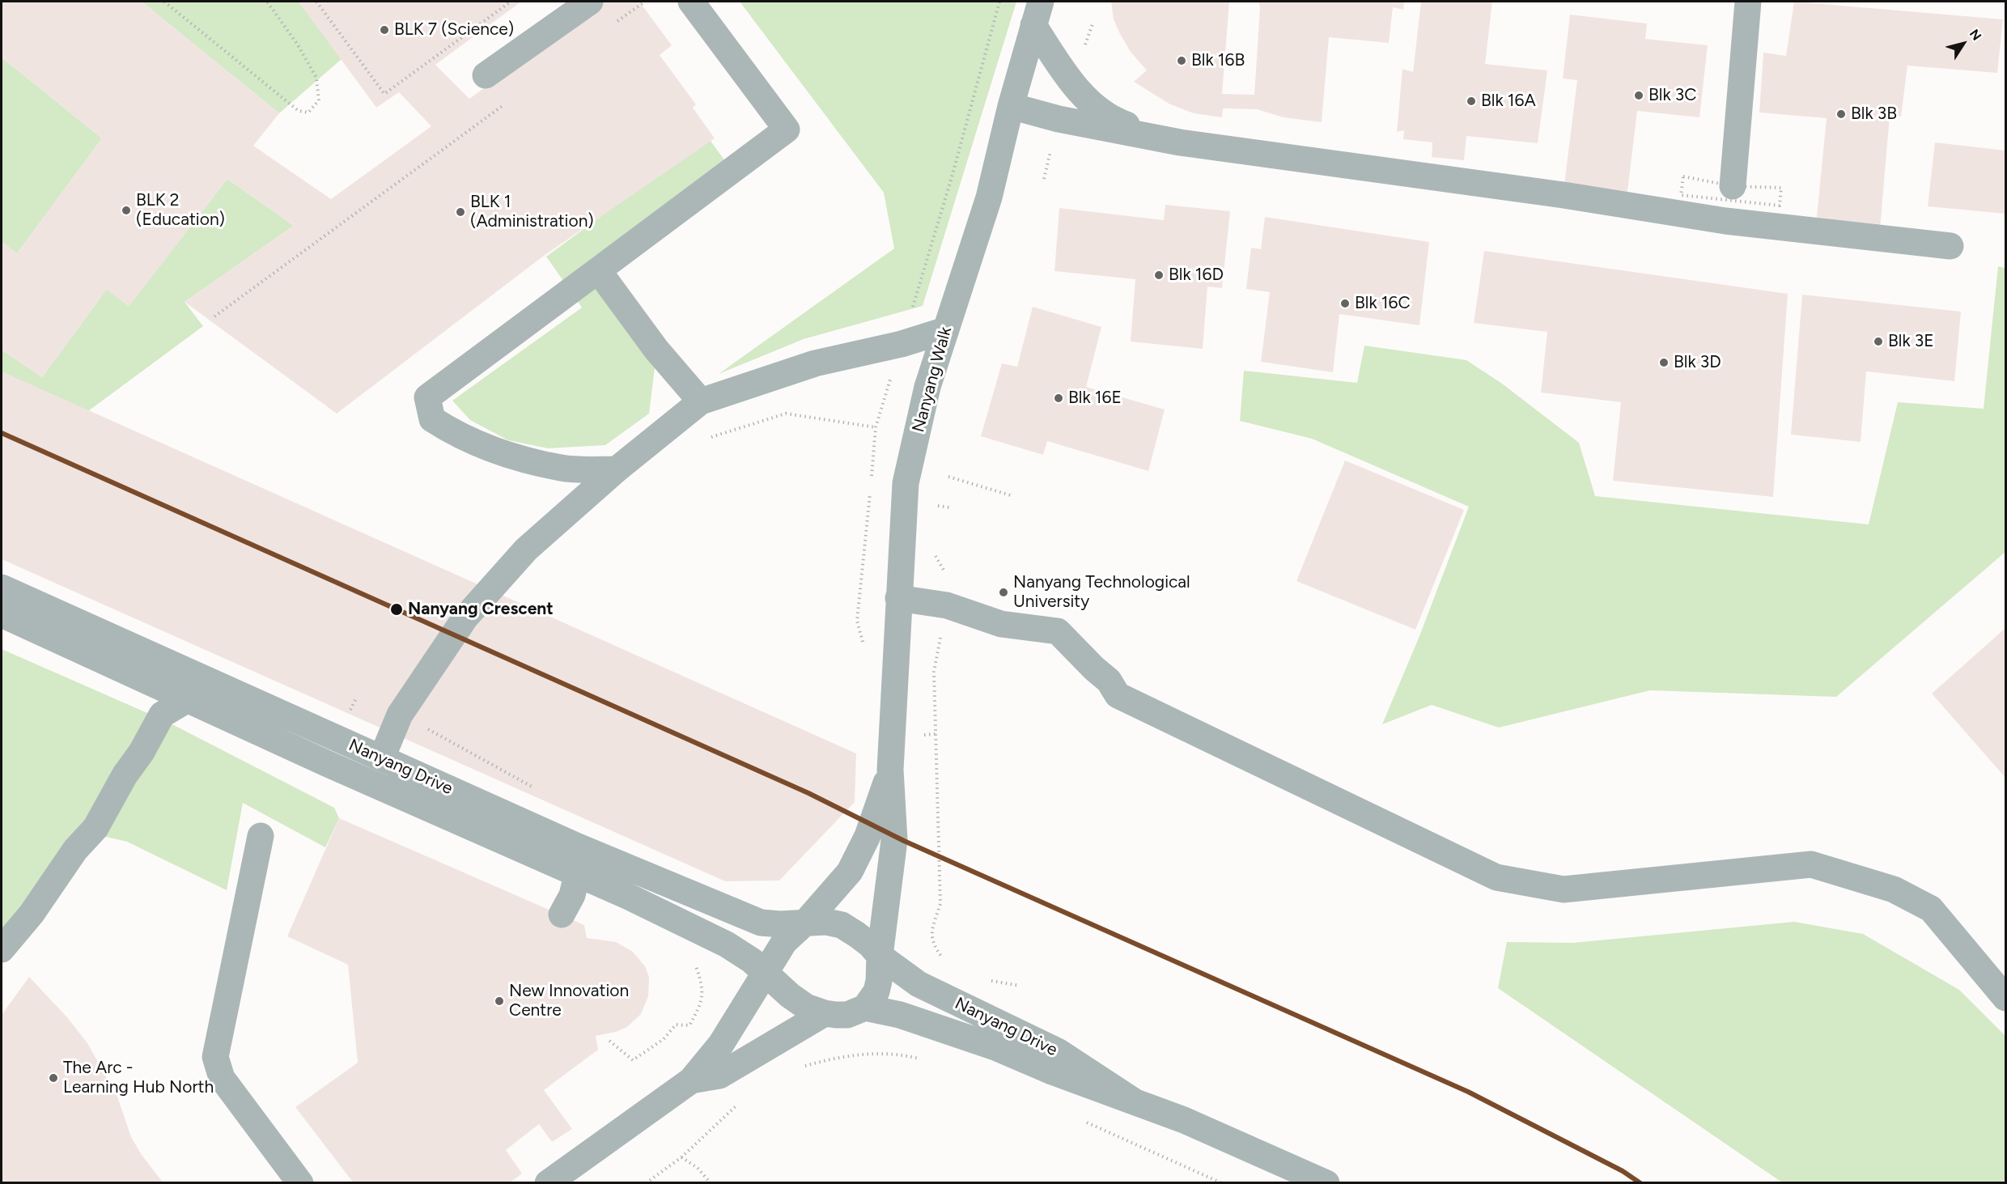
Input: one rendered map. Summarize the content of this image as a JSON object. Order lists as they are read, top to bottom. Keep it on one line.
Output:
{"streets":{"street":["Nanyang Walk","Nanyang Drive"]},"crossings":[["Nanyang Walk","Nanyang Drive"]],"places":["BLK 7 (Science)","Blk 16B","Blk 3C","Blk 16A","Blk 3B","BLK 2 (Education)","BLK 1 (Administration)","Blk 16D","Blk 16C","Blk 3E","Blk 3D","Blk 16E","Nanyang Technological University","Nanyang Crescent","New Innovation Centre","The Arc - Learning Hub North"],"north":"top right"}
